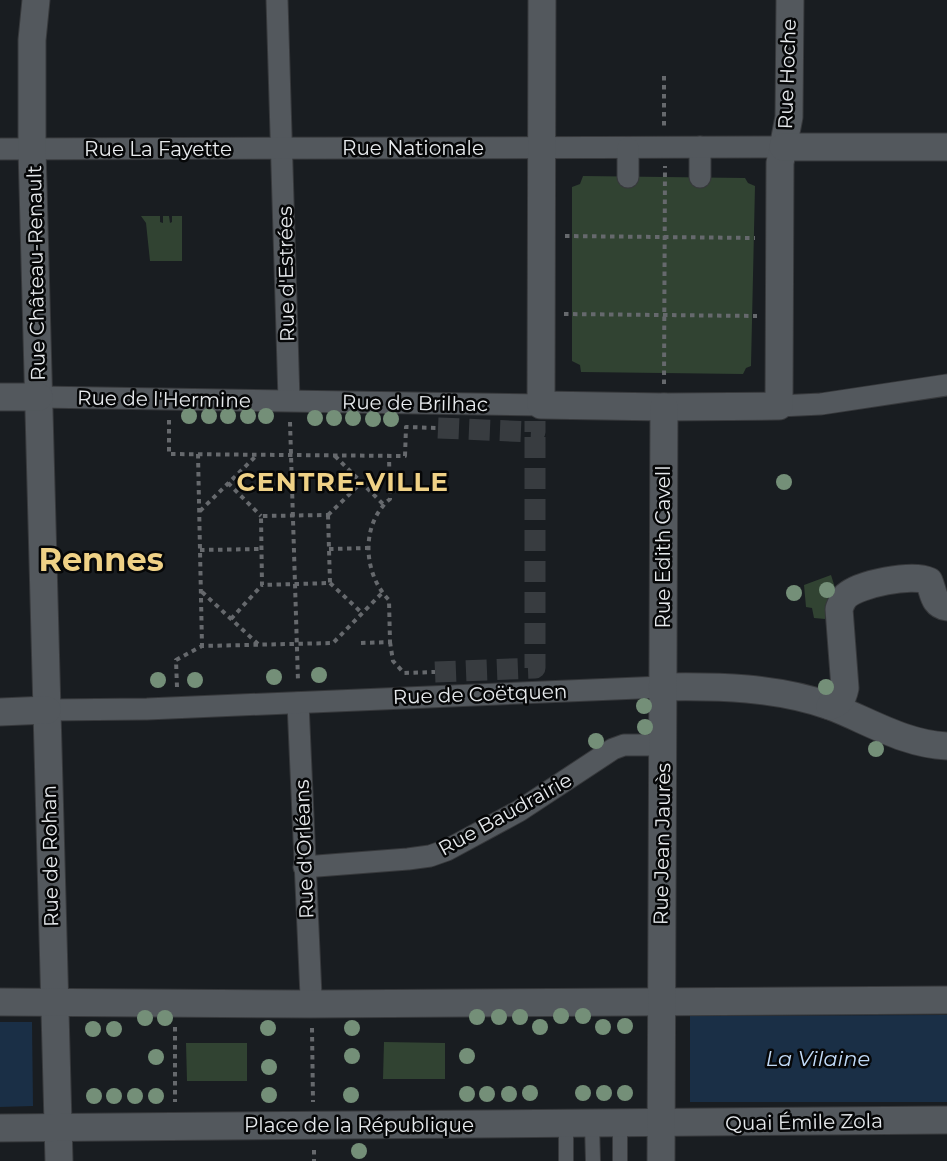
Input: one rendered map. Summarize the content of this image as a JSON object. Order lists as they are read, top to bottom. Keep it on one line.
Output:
{"streets":{"street":["Rue Hoche","Rue Nationale","Rue La Fayette","Rue Château-Renault","Rue d'Estrées","Rue de l'Hermine","Rue de Brilhac","Rue Edith Cavell","Rue de Coëtquen","Rue Baudrairie","Rue Jean Jaurès","Rue d'Orléans","Rue de Rohan","Quai Émile Zola","Place de la République"]},"crossings":[["Rue Hoche","Rue Nationale"],["Rue Nationale","Rue La Fayette"],["Rue Nationale","Rue d'Estrées"],["Rue La Fayette","Rue Château-Renault"],["Rue La Fayette","Rue d'Estrées"],["Rue Château-Renault","Rue de l'Hermine"],["Rue Château-Renault","Rue de Coëtquen"],["Rue Château-Renault","Rue de Rohan"],["Rue d'Estrées","Rue de l'Hermine"],["Rue d'Estrées","Rue de Brilhac"],["Rue de l'Hermine","Rue de Brilhac"],["Rue Edith Cavell","Rue de Coëtquen"],["Rue Edith Cavell","Rue Jean Jaurès"],["Rue de Coëtquen","Rue Jean Jaurès"],["Rue de Coëtquen","Rue d'Orléans"],["Rue de Coëtquen","Rue de Rohan"],["Rue Baudrairie","Rue Jean Jaurès"],["Rue Baudrairie","Rue d'Orléans"],["Rue Jean Jaurès","Quai Émile Zola"],["Rue Jean Jaurès","Place de la République"],["Rue de Rohan","Place de la République"],["Quai Émile Zola","Place de la République"]],"districts":["CENTRE-VILLE","Rennes"],"water":["La Vilaine"]}
